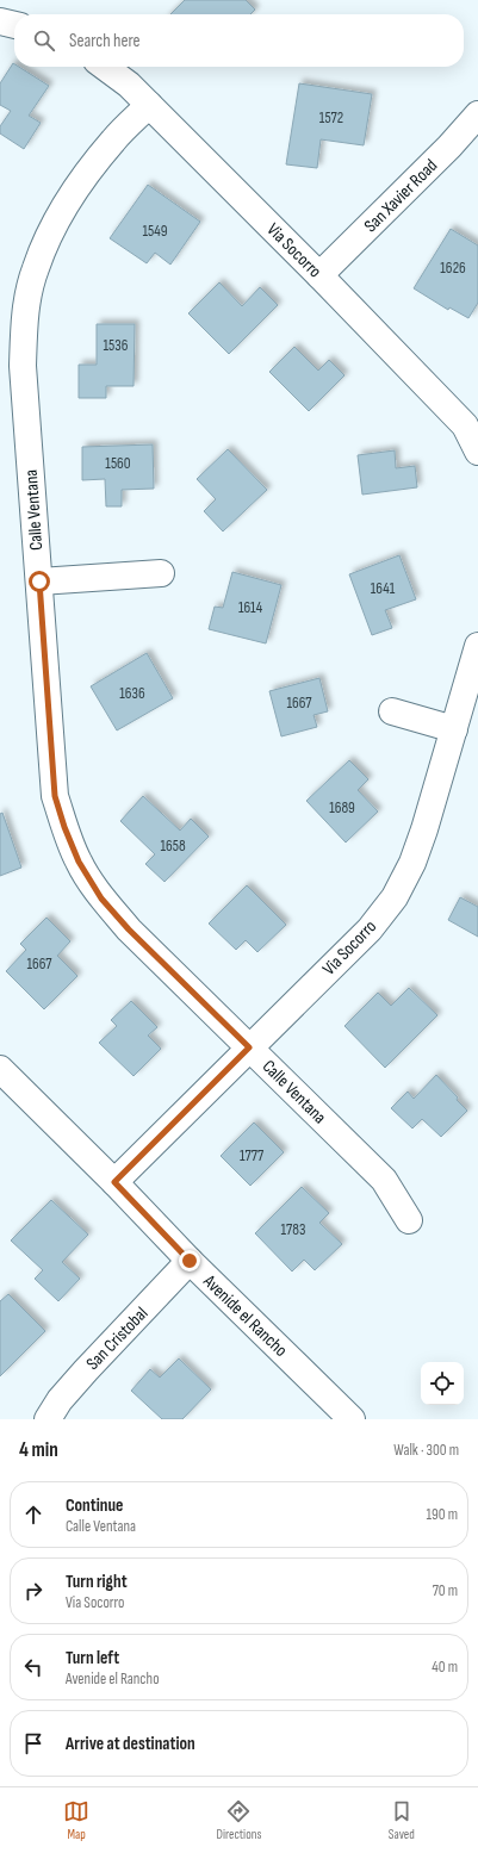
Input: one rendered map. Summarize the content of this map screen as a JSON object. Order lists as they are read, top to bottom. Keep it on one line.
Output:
{"streets":{"street":["San Xavier Road","Via Socorro","Calle Ventana","Avenide el Rancho","San Cristobal"]},"crossings":[["San Xavier Road","Via Socorro"],["Via Socorro","Calle Ventana"],["Via Socorro","Avenide el Rancho"],["Avenide el Rancho","San Cristobal"]],"house_numbers":["1572","1549","1626","1536","1560","1641","1614","1636","1667","1689","1658","1667","1777","1783"],"page":{"search":"Search here","heading":["4 min","Walk · 300 m"],"list":[["Continue","Calle Ventana","190 m"],["Turn right","Via Socorro","70 m"],["Turn left","Avenide el Rancho","40 m"],"Arrive at destination"],"nav":["Map","Directions","Saved"]}}
